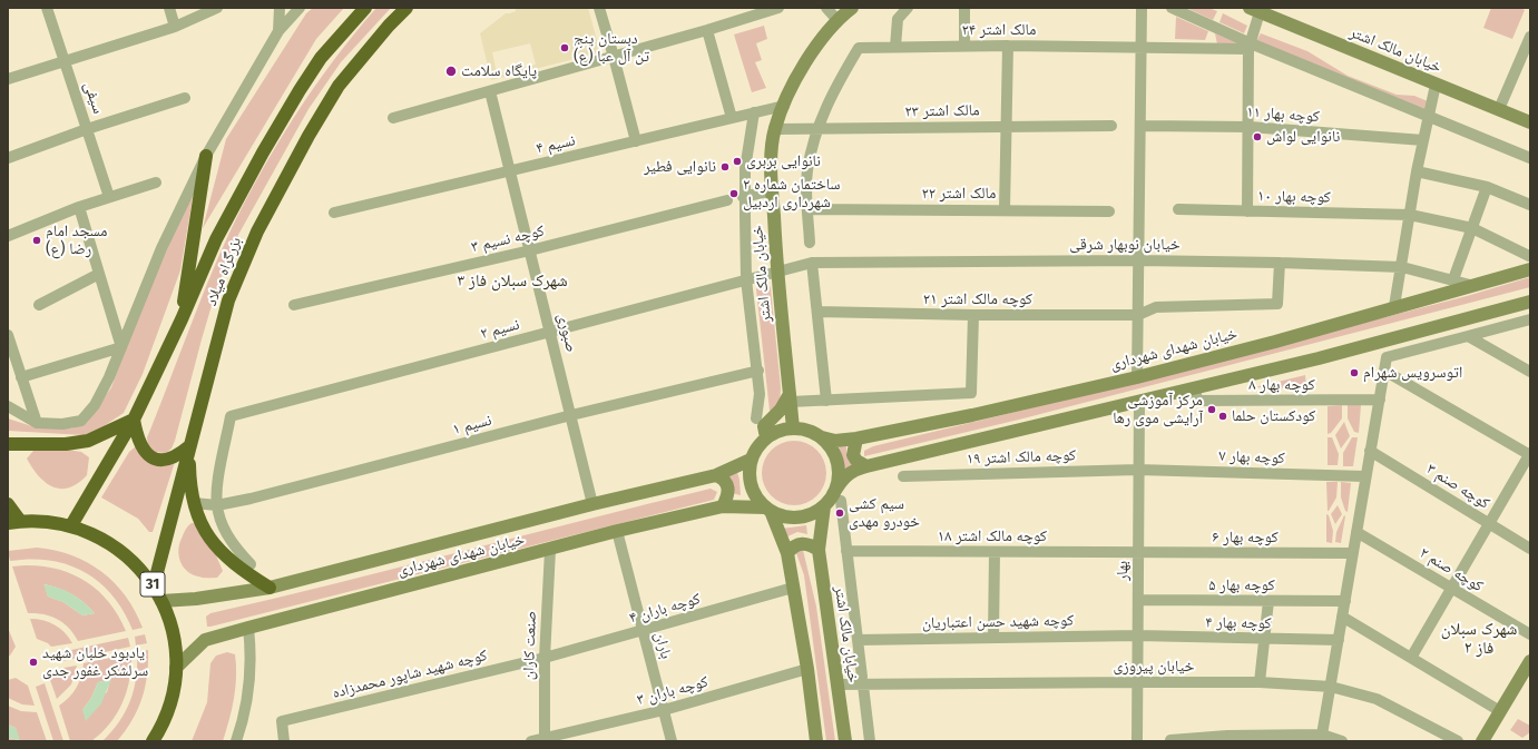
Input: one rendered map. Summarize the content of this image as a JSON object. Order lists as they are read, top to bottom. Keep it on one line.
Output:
{"streets":{"highway":["بزرگراه میلاد","31"],"main road":["خیابان مالک اشتر","خیابان شهدای شهرداری"],"street":["مالک اشتر ۲۴","سیفی","مالک اشتر ۲۳","کوچه بهار ۱۱","نسیم ۴","مالک اشتر ۲۲","کوچه بهار ۱۰","کوچه نسیم ۳","خیابان نوبهار شرقی","کوچه مالک اشتر ۲۱","نسیم ۲","صبوری","کوچه بهار ۸","نسیم ۱","کوچه مالک اشتر ۱۹","کوچه بهار ۷","کوچه صنم ۳","کوچه مالک اشتر ۱۸","کوچه بهار ۶","کوچه صنم ۲","بهار","کوچه بهار ۵","کوچه باران ۴","کوچه شهید حسن اعتباریان","کوچه بهار ۴","صنعت کاران","باران","خیابان پیروزی","کوچه شهید شاپور محمدزاده","کوچه باران ۳"]},"crossings":[["مالک اشتر ۲۴","مالک اشتر ۲۳"],["خیابان مالک اشتر","مالک اشتر ۲۳"],["خیابان مالک اشتر","نسیم ۴"],["خیابان مالک اشتر","خیابان نوبهار شرقی"],["خیابان مالک اشتر","نسیم ۲"],["خیابان مالک اشتر","خیابان شهدای شهرداری"],["خیابان مالک اشتر","خیابان پیروزی"],["نسیم ۴","صبوری"],["کوچه بهار ۱۰","خیابان شهدای شهرداری"],["کوچه نسیم ۳","صبوری"],["خیابان نوبهار شرقی","نسیم ۲"],["خیابان نوبهار شرقی","خیابان شهدای شهرداری"],["بزرگراه میلاد","31"],["نسیم ۲","صبوری"],["نسیم ۲","نسیم ۱"],["صبوری","خیابان شهدای شهرداری"],["صبوری","نسیم ۱"],["خیابان شهدای شهرداری","31"],["خیابان شهدای شهرداری","صنعت کاران"],["خیابان شهدای شهرداری","باران"],["کوچه مالک اشتر ۱۹","کوچه بهار ۷"],["کوچه مالک اشتر ۱۹","بهار"],["کوچه بهار ۷","بهار"],["کوچه مالک اشتر ۱۸","کوچه بهار ۶"],["کوچه مالک اشتر ۱۸","بهار"],["کوچه بهار ۶","بهار"],["بهار","کوچه بهار ۵"],["بهار","کوچه شهید حسن اعتباریان"],["بهار","کوچه بهار ۴"],["بهار","خیابان پیروزی"],["کوچه باران ۴","صنعت کاران"],["کوچه باران ۴","باران"],["کوچه باران ۴","کوچه شهید شاپور محمدزاده"],["کوچه شهید حسن اعتباریان","کوچه بهار ۴"],["صنعت کاران","کوچه شهید شاپور محمدزاده"],["صنعت کاران","کوچه باران ۳"],["باران","کوچه باران ۳"]],"districts":["شهرک سبلان فاز ۳","شهرک سبلان فاز ۲"],"places":["دبستان پنج تن آل عبا (ع)","پایگاه سلامت","نانوایی لواش","نانوایی بربری","نانوایی فطیر","ساختمان شماره ۲ شهرداری اردبیل","مسجد امام رضا (ع)","اتوسرویس شهرام","مرکز آموزشی آرایشی موی رها","کودکستان حلما","سیم کشی خودرو مهدی","یادبود خلبان شهید سرلشکر غفور جدی"]}
